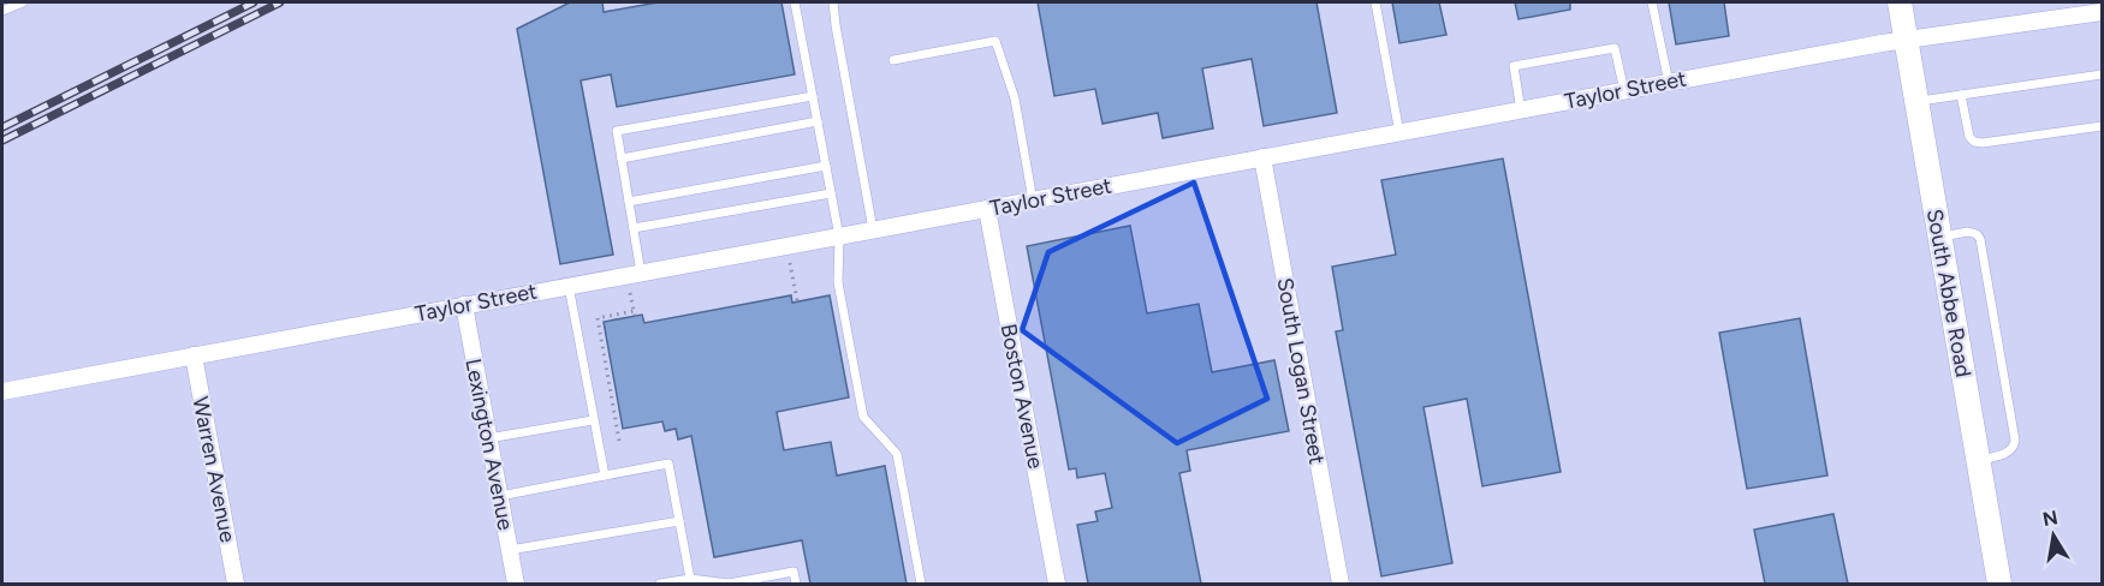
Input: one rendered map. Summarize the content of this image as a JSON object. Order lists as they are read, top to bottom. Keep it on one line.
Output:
{"streets":{"street":["Taylor Street","South Abbe Road","South Logan Street","Boston Avenue","Lexington Avenue","Warren Avenue"]},"crossings":[["Taylor Street","South Abbe Road"],["Taylor Street","South Logan Street"],["Taylor Street","Boston Avenue"],["Taylor Street","Lexington Avenue"],["Taylor Street","Warren Avenue"]],"north":"top"}
